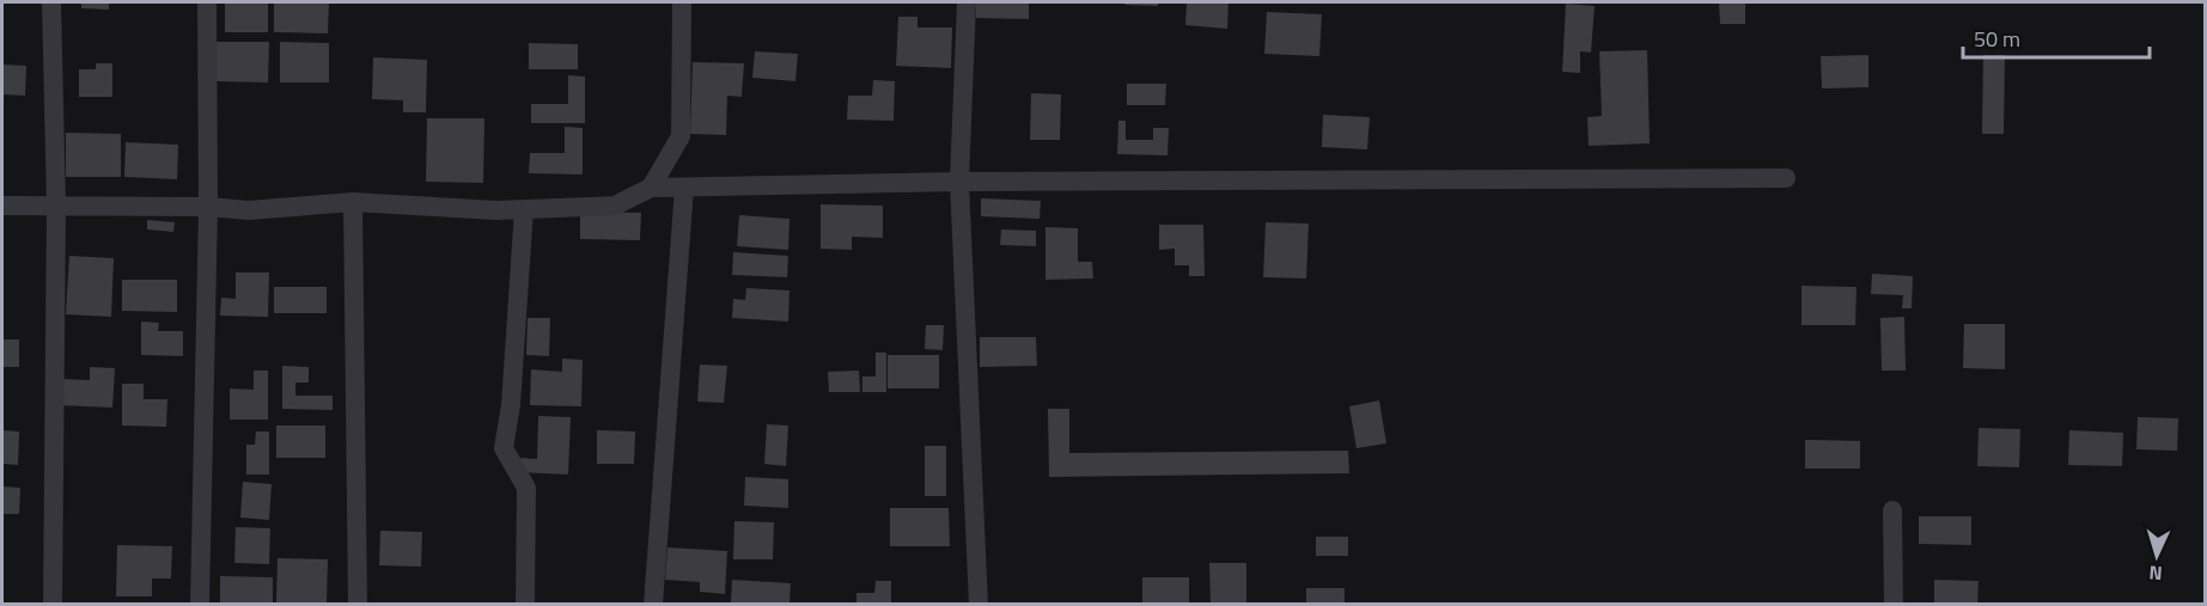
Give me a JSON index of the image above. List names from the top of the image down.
{
  "scale_bar": "50 m",
  "north": "bottom"
}
